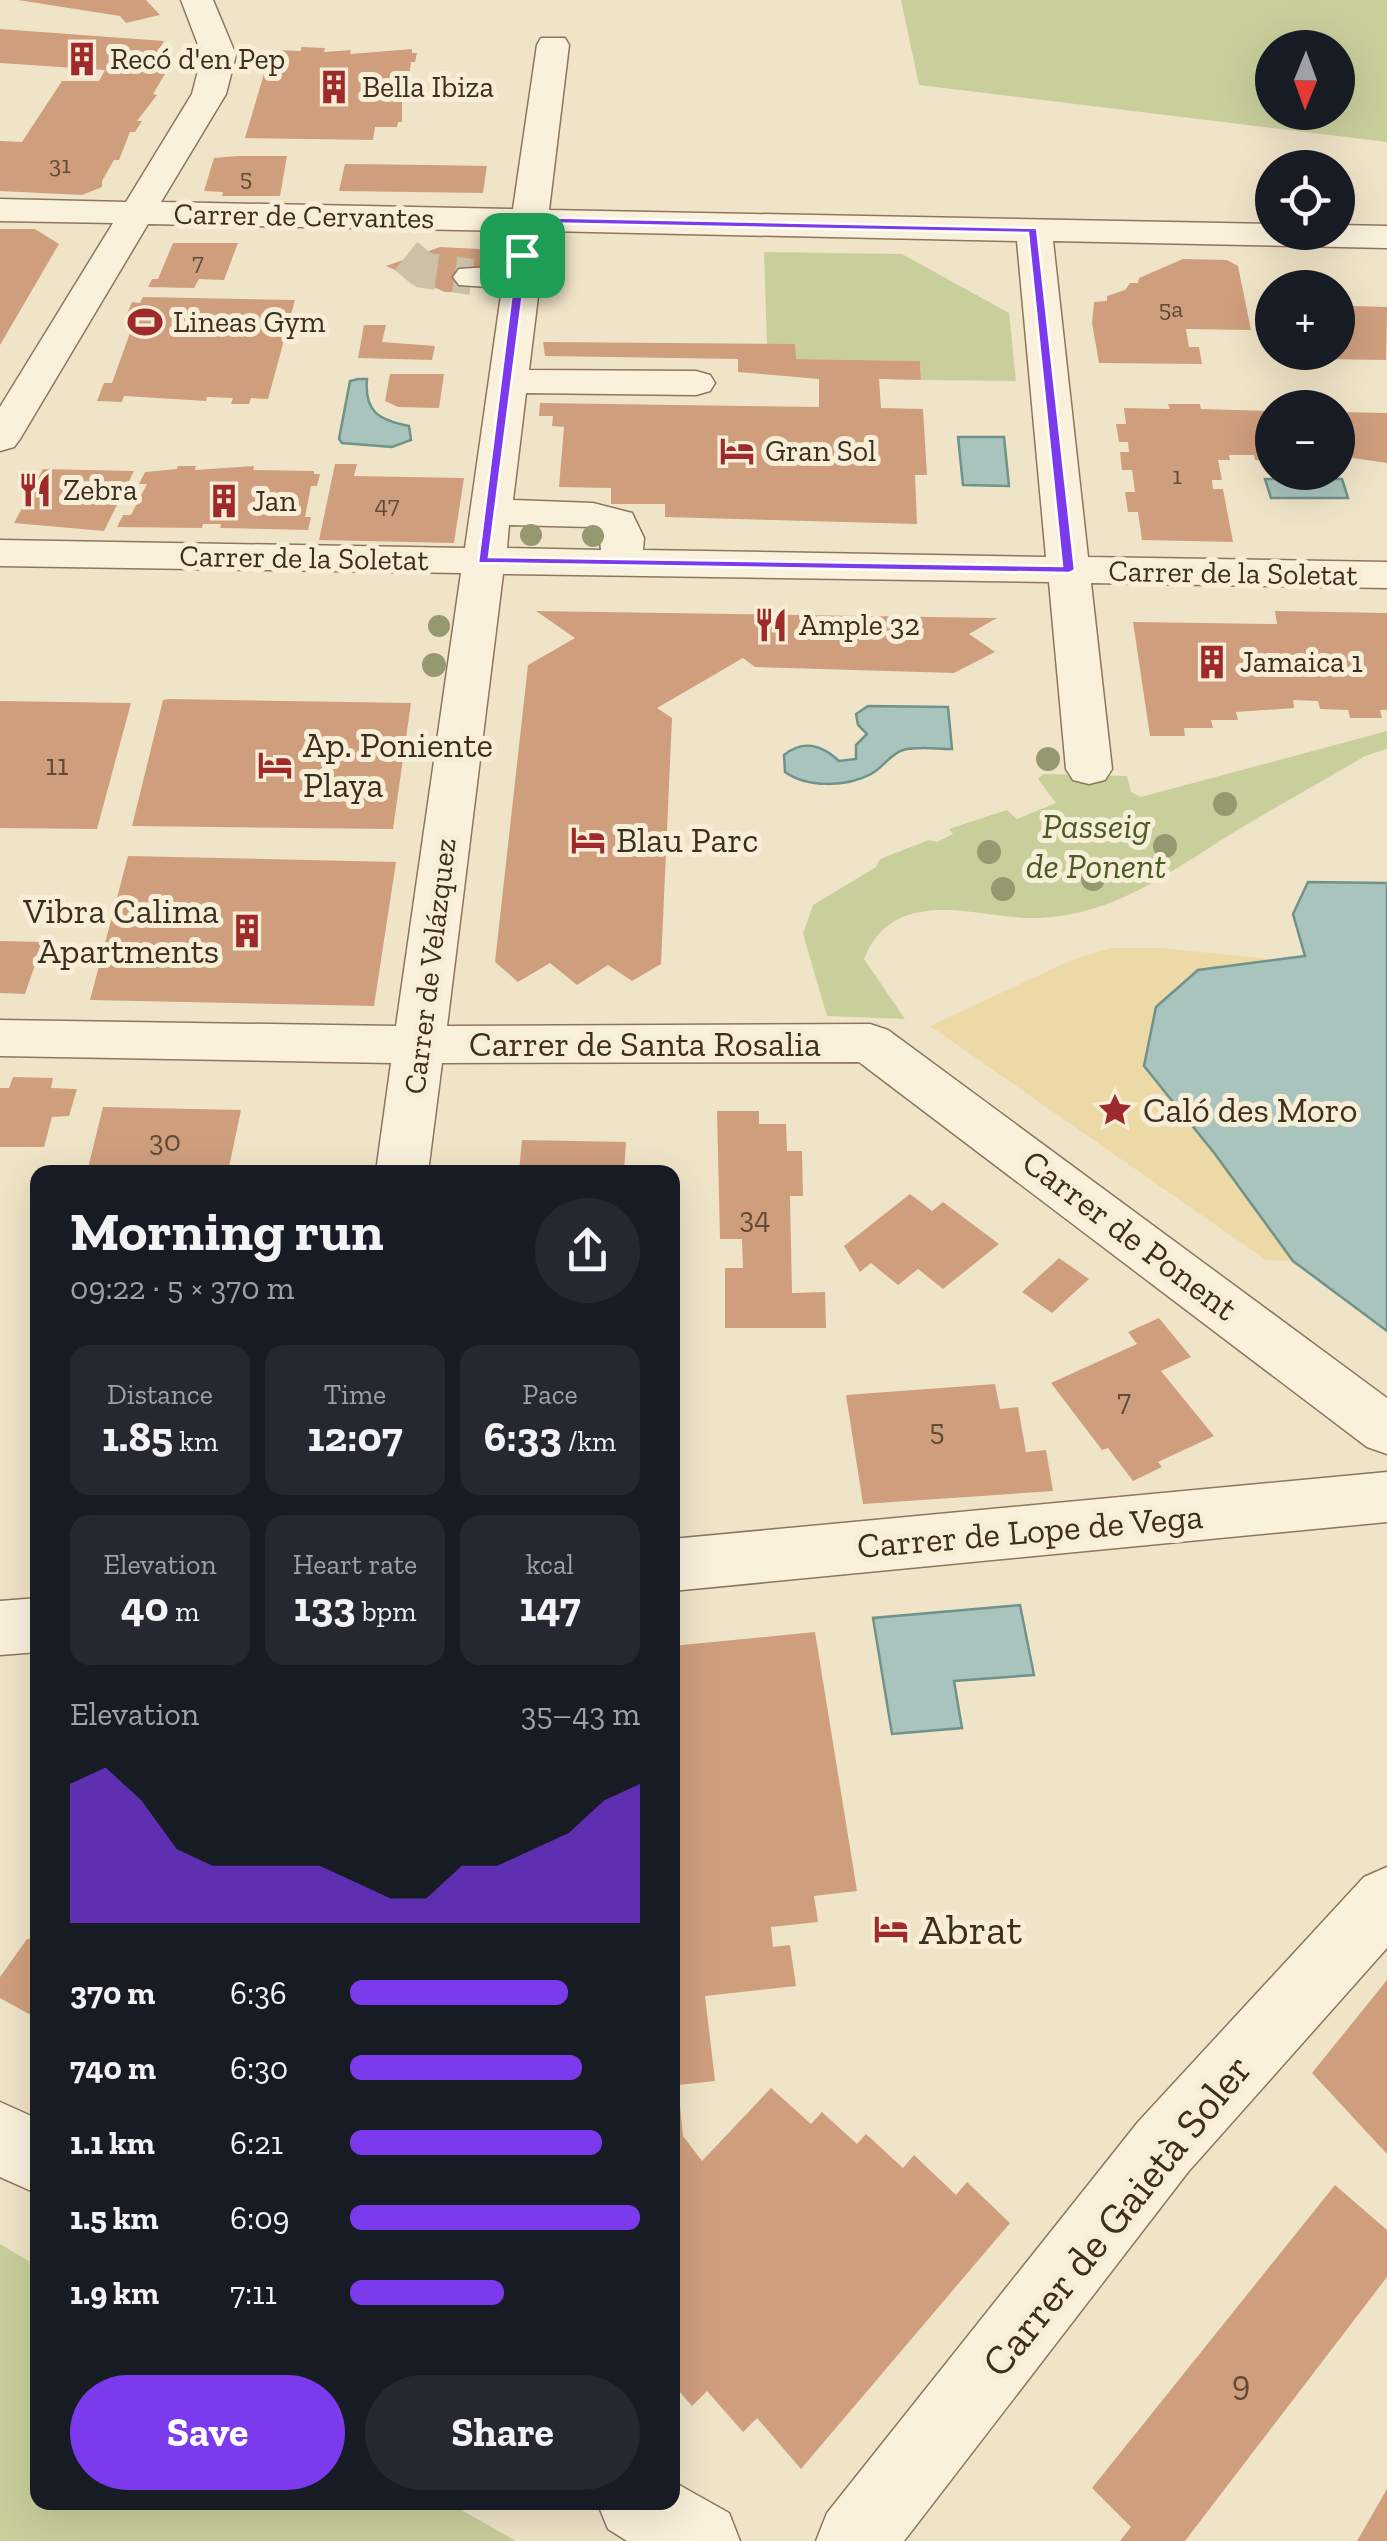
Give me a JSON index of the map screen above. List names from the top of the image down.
{
  "streets": {
    "street": [
      "Carrer de Cervantes",
      "Carrer de la Soletat",
      "Carrer de Velázquez",
      "Carrer de Santa Rosalia",
      "Carrer de Ponent",
      "Carrer de Lope de Vega",
      "Carrer de Gaietà Soler"
    ]
  },
  "crossings": [
    ["Carrer de Cervantes", "Carrer de Velázquez"],
    ["Carrer de la Soletat", "Carrer de Velázquez"],
    ["Carrer de Velázquez", "Carrer de Santa Rosalia"],
    ["Carrer de Santa Rosalia", "Carrer de Ponent"]
  ],
  "parks": ["Passeig de Ponent"],
  "places": {
    "building": [
      "Recó d'en Pep",
      "Bella Ibiza",
      "Jan",
      "Jamaica 1",
      "Vibra Calima Apartments"
    ],
    "sports": ["Lineas Gym"],
    "hotel": [
      "Gran Sol",
      "Ap. Poniente Playa",
      "Blau Parc",
      "Abrat"
    ],
    "restaurant": ["Zebra", "Ample 32"],
    "place": ["Caló des Moro"]
  },
  "house_numbers": [
    "31",
    "5",
    "7",
    "5a",
    "1",
    "47",
    "11",
    "30",
    "34",
    "7",
    "5",
    "9"
  ],
  "north": "bottom",
  "page": {
    "map_buttons": ["+", "−"],
    "heading": ["Morning run", "09:22 · 5 × 370 m"],
    "stats": [
      ["Distance", "1.85 km"],
      ["Time", "12:07"],
      ["Pace", "6:33 /km"],
      ["Elevation", "40 m"],
      ["Heart rate", "133 bpm"],
      ["kcal", "147"]
    ],
    "chart": ["Elevation", "35–43 m"],
    "list": [
      {
        "name": "370 m",
        "note": "6:36"
      },
      {
        "name": "740 m",
        "note": "6:30"
      },
      {
        "name": "1.1 km",
        "note": "6:21"
      },
      {
        "name": "1.5 km",
        "note": "6:09"
      },
      {
        "name": "1.9 km",
        "note": "7:11"
      }
    ],
    "buttons": ["Save", "Share"]
  }
}
